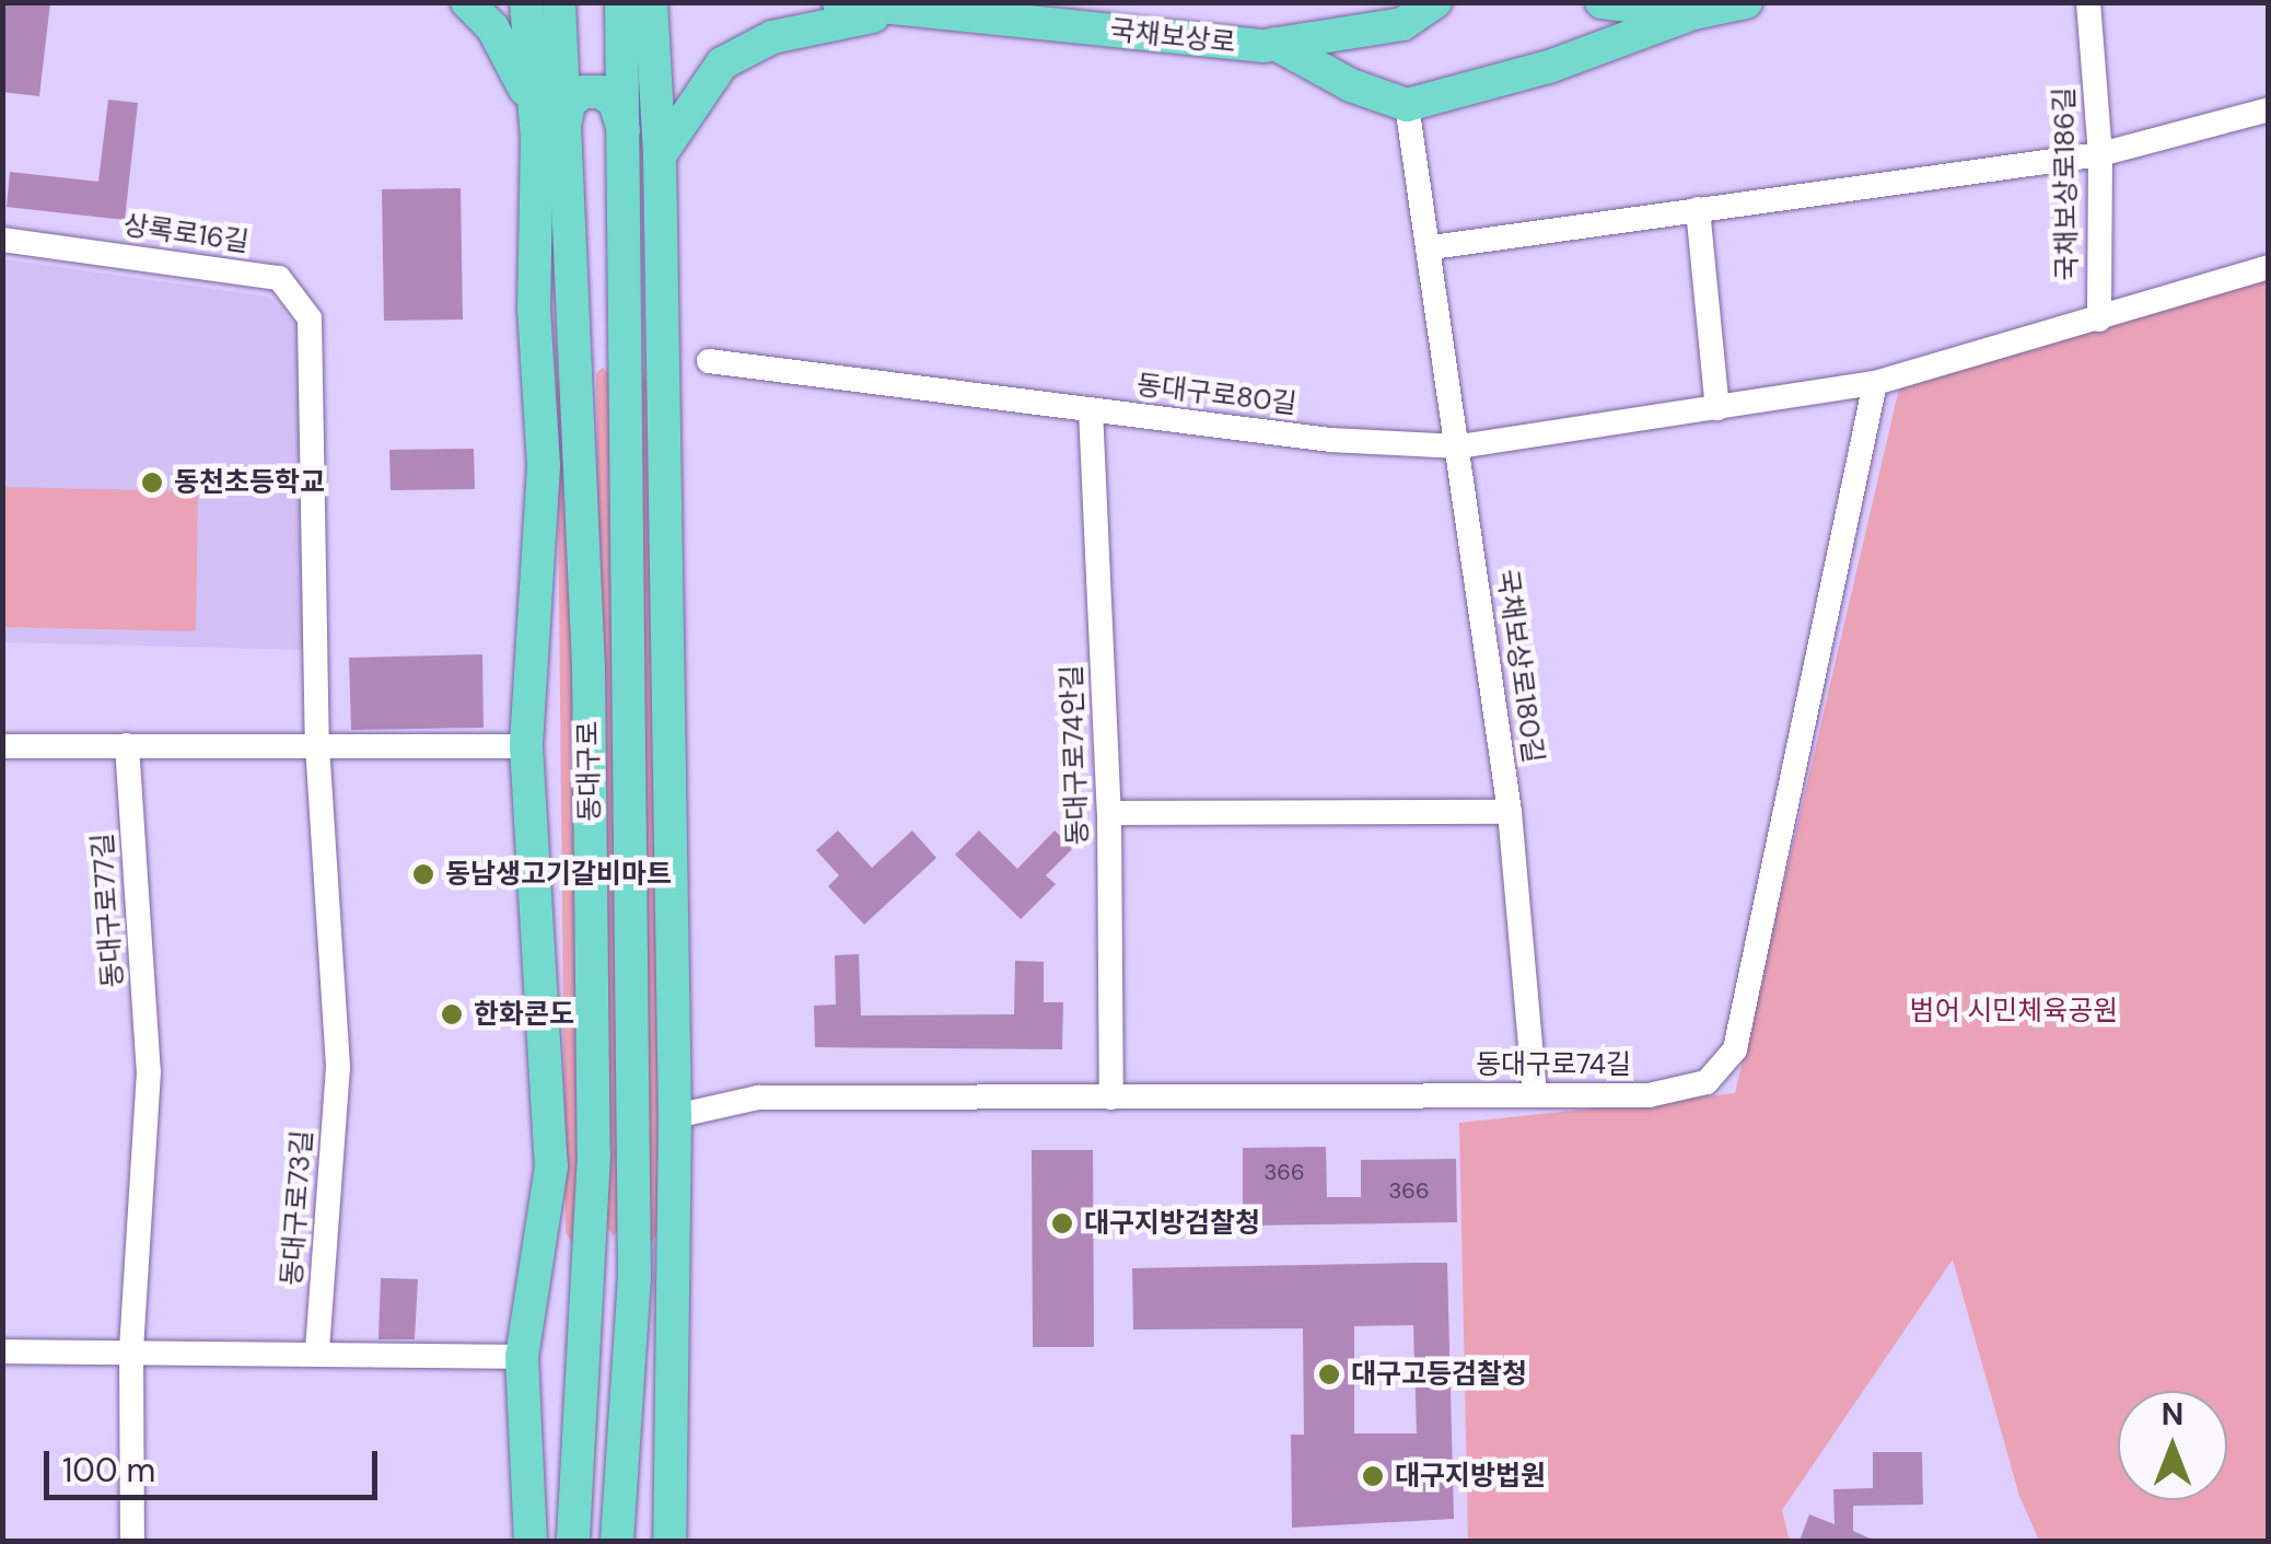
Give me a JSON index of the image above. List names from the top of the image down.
{
  "streets": {
    "main road": ["국채보상로", "동대구로"],
    "street": [
      "국채보상로186길",
      "상록로16길",
      "동대구로80길",
      "국채보상로180길",
      "동대구로74안길",
      "동대구로77길",
      "동대구로74길",
      "동대구로73길"
    ]
  },
  "crossings": [
    ["국채보상로186길", "동대구로80길"],
    ["상록로16길", "동대구로73길"],
    ["동대구로80길", "국채보상로180길"],
    ["동대구로80길", "동대구로74안길"],
    ["동대구로80길", "동대구로74길"],
    ["국채보상로180길", "동대구로74길"],
    ["동대구로74안길", "동대구로74길"]
  ],
  "parks": ["범어 시민체육공원"],
  "places": [
    "동천초등학교",
    "동남생고기갈비마트",
    "한화콘도",
    "대구지방검찰청",
    "대구고등검찰청",
    "대구지방법원"
  ],
  "house_numbers": ["366", "366"],
  "scale_bar": "100 m",
  "north": "top"
}
